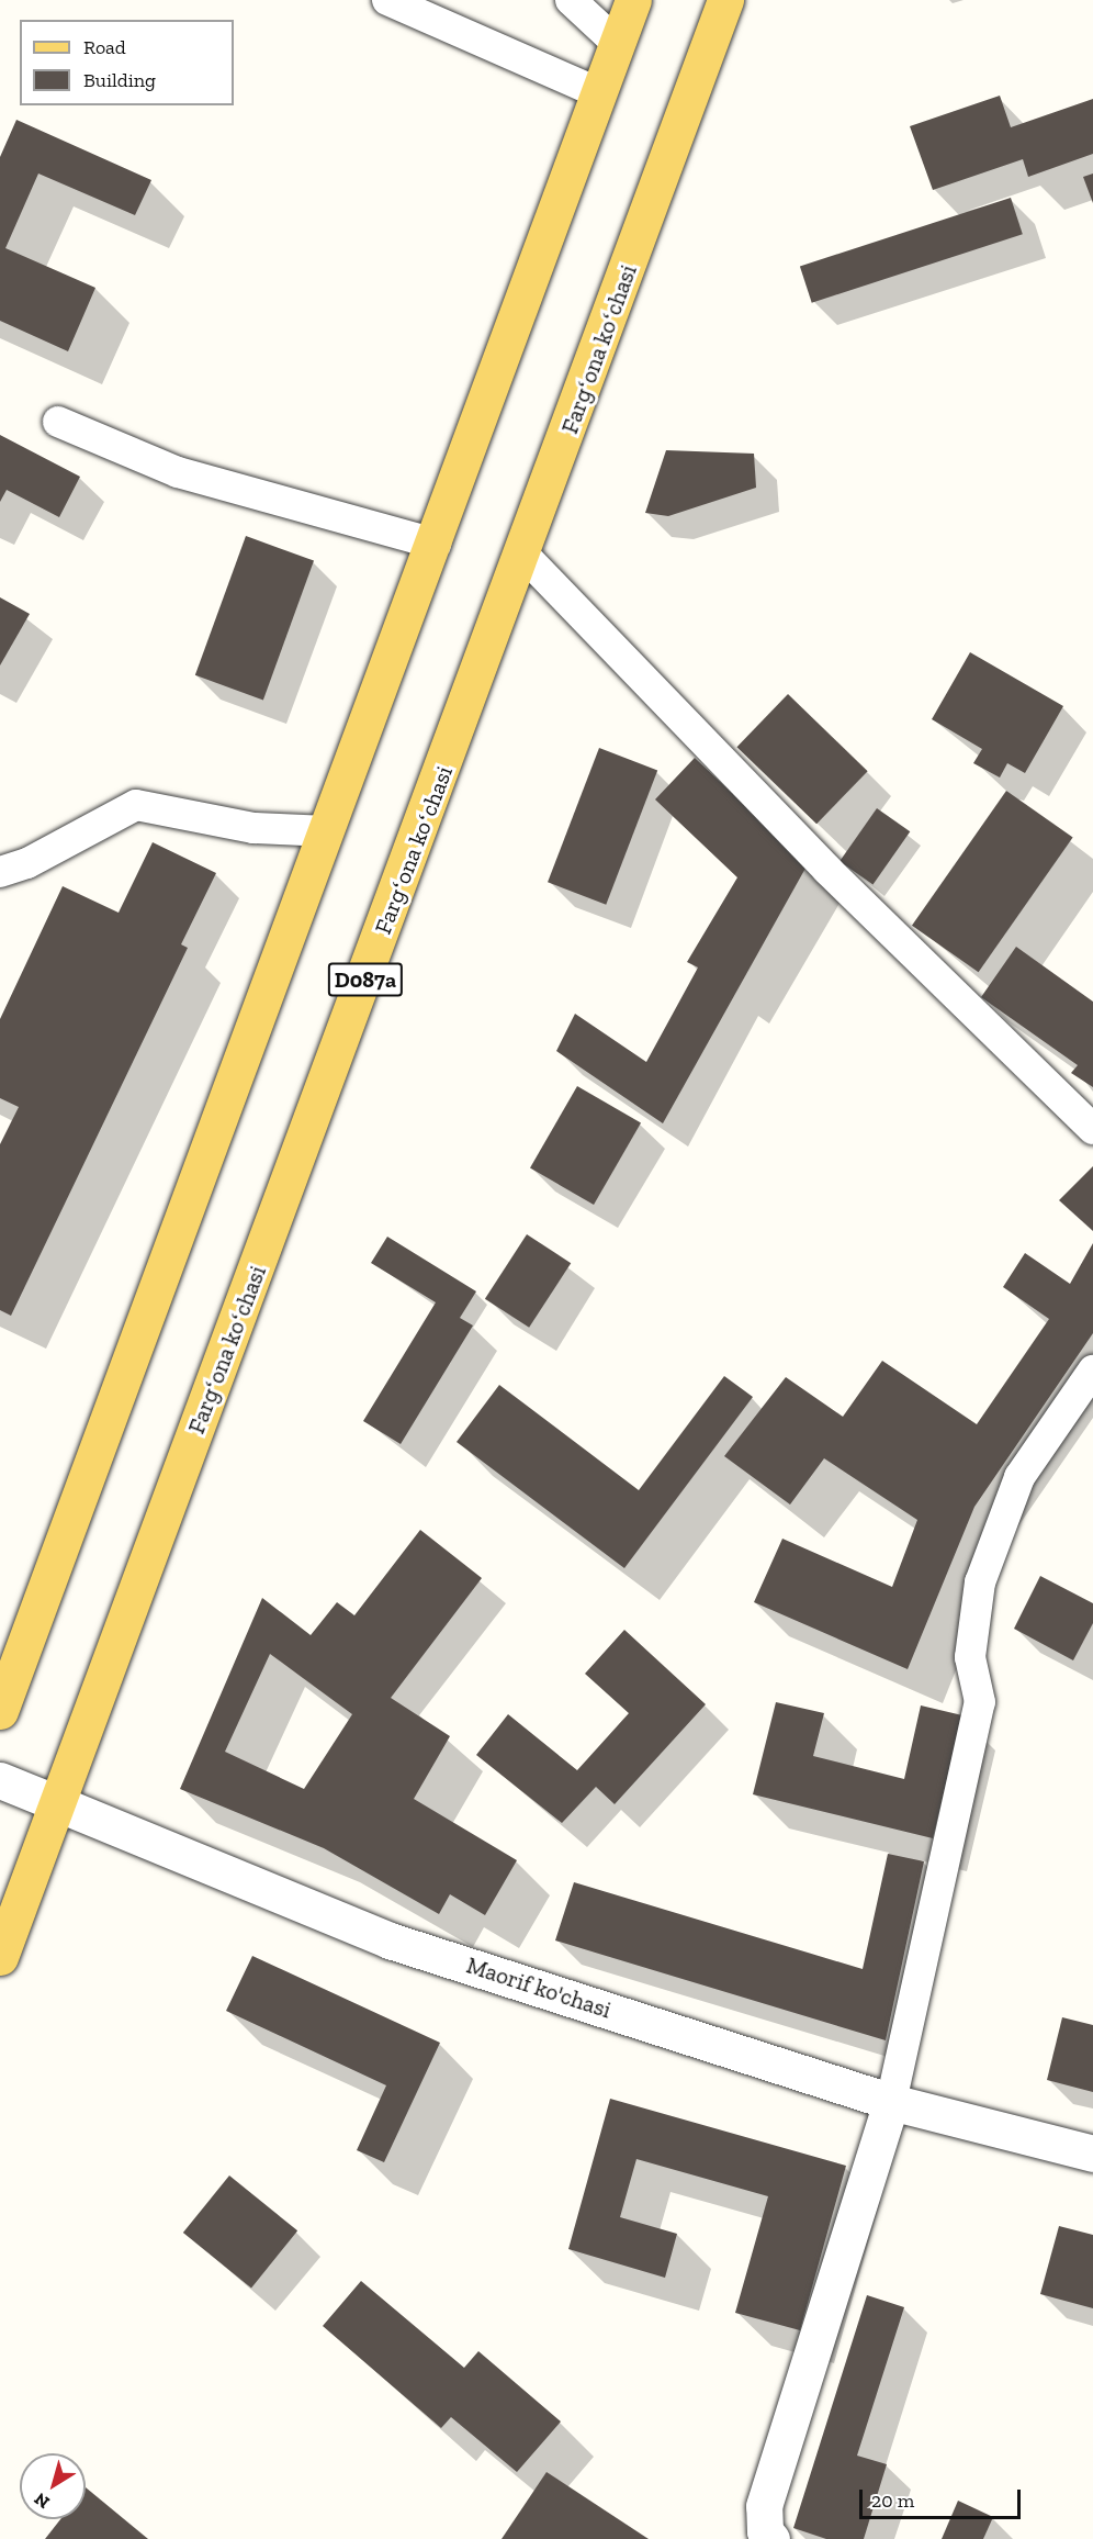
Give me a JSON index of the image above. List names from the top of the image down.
{
  "streets": {
    "main road": ["Fargʻona koʻchasi", "D087a"],
    "street": ["Maorif ko'chasi"]
  },
  "crossings": [
    ["Fargʻona koʻchasi", "Maorif ko'chasi"]
  ],
  "legend": ["Road", "Building"],
  "scale_bar": "20 m",
  "north": "bottom left"
}
